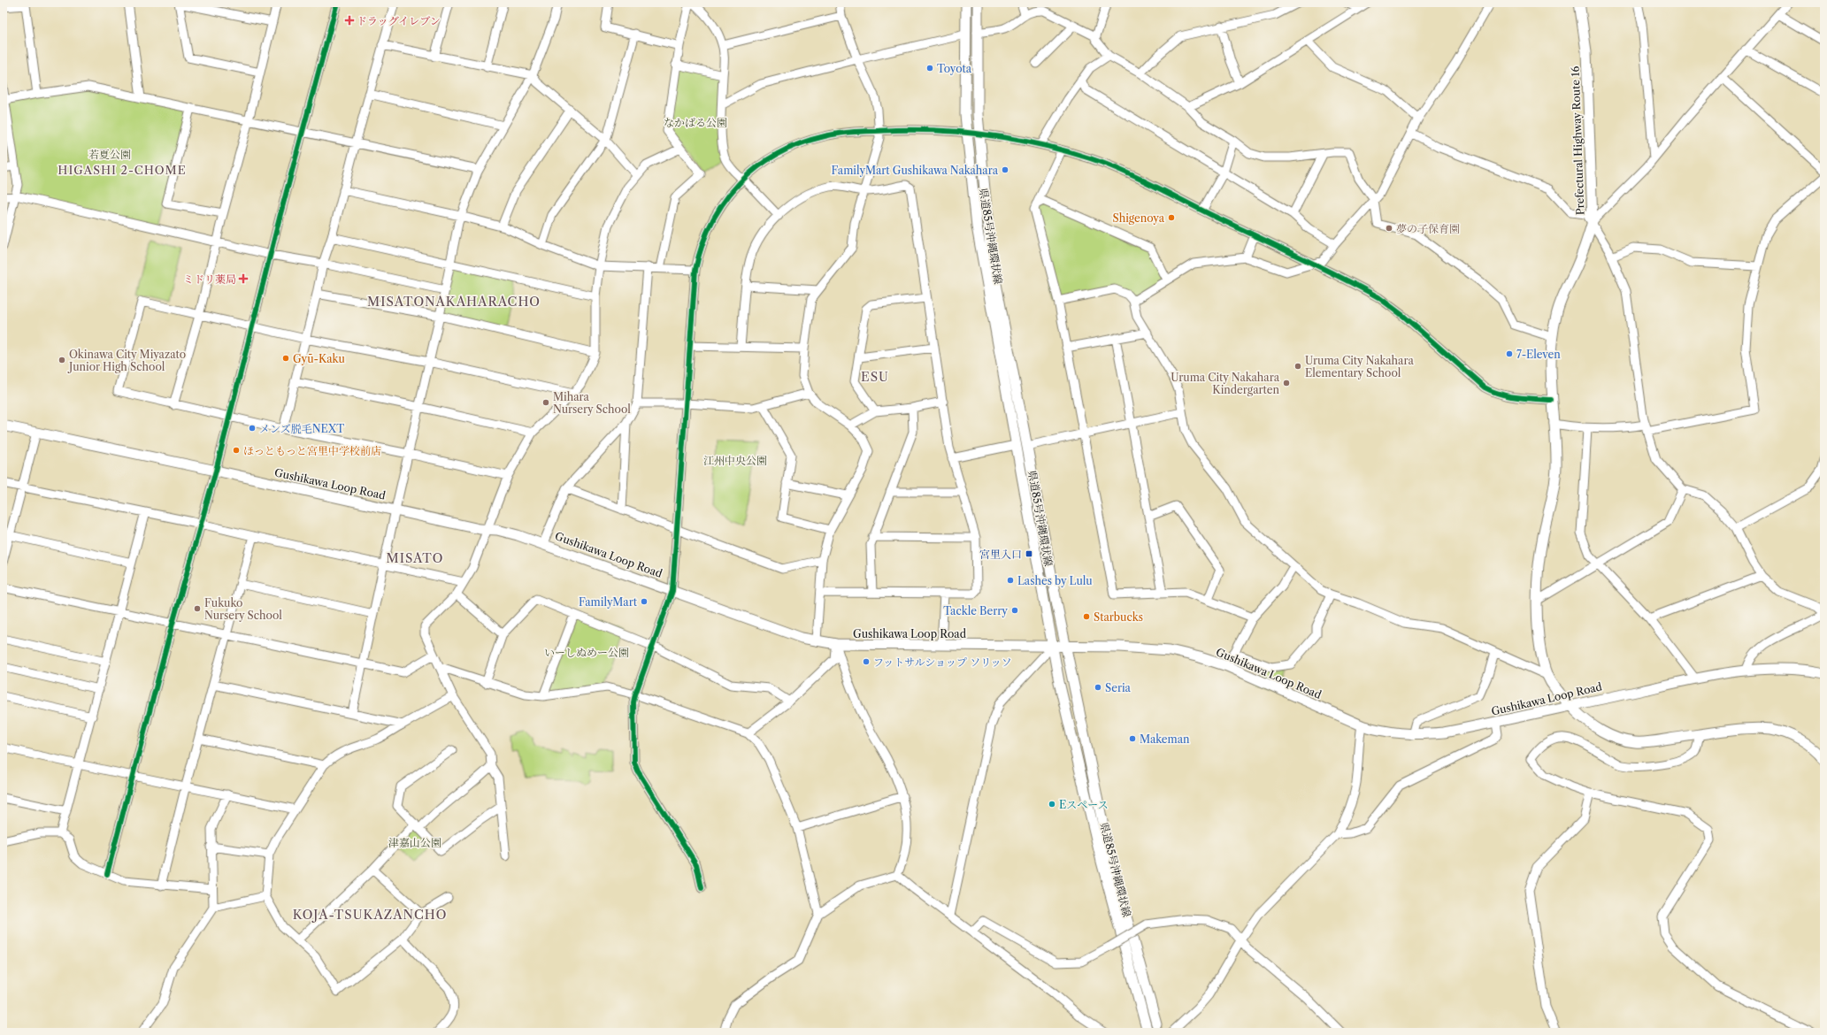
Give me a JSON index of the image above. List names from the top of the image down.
{
  "streets": {
    "main road": ["Prefectural Highway Route 16", "県道85号沖縄環状線", "Gushikawa Loop Road"]
  },
  "crossings": [
    ["Prefectural Highway Route 16", "Gushikawa Loop Road"],
    ["県道85号沖縄環状線", "Gushikawa Loop Road"]
  ],
  "districts": [
    "HIGASHI 2-CHOME",
    "MISATONAKAHARACHO",
    "ESU",
    "MISATO",
    "KOJA-TSUKAZANCHO"
  ],
  "parks": [
    "なかばる公園",
    "若夏公園",
    "江州中央公園",
    "いーしぬめー公園",
    "津嘉山公園"
  ],
  "places": {
    "health": ["ドラッグイレブン", "ミドリ薬局"],
    "other": [
      "Toyota",
      "FamilyMart Gushikawa Nakahara",
      "Shigenoya",
      "夢の子保育園",
      "7-Eleven",
      "Gyū-Kaku",
      "Okinawa City Miyazato Junior High School",
      "Uruma City Nakahara Elementary School",
      "Uruma City Nakahara Kindergarten",
      "Mihara Nursery School",
      "メンズ脱毛NEXT",
      "ほっともっと宮里中学校前店",
      "Lashes by Lulu",
      "FamilyMart",
      "Fukuko Nursery School",
      "Tackle Berry",
      "Starbucks",
      "フットサルショップ ソリッソ",
      "Seria",
      "Makeman",
      "Eスペース"
    ],
    "transit": ["宮里入口"]
  }
}
